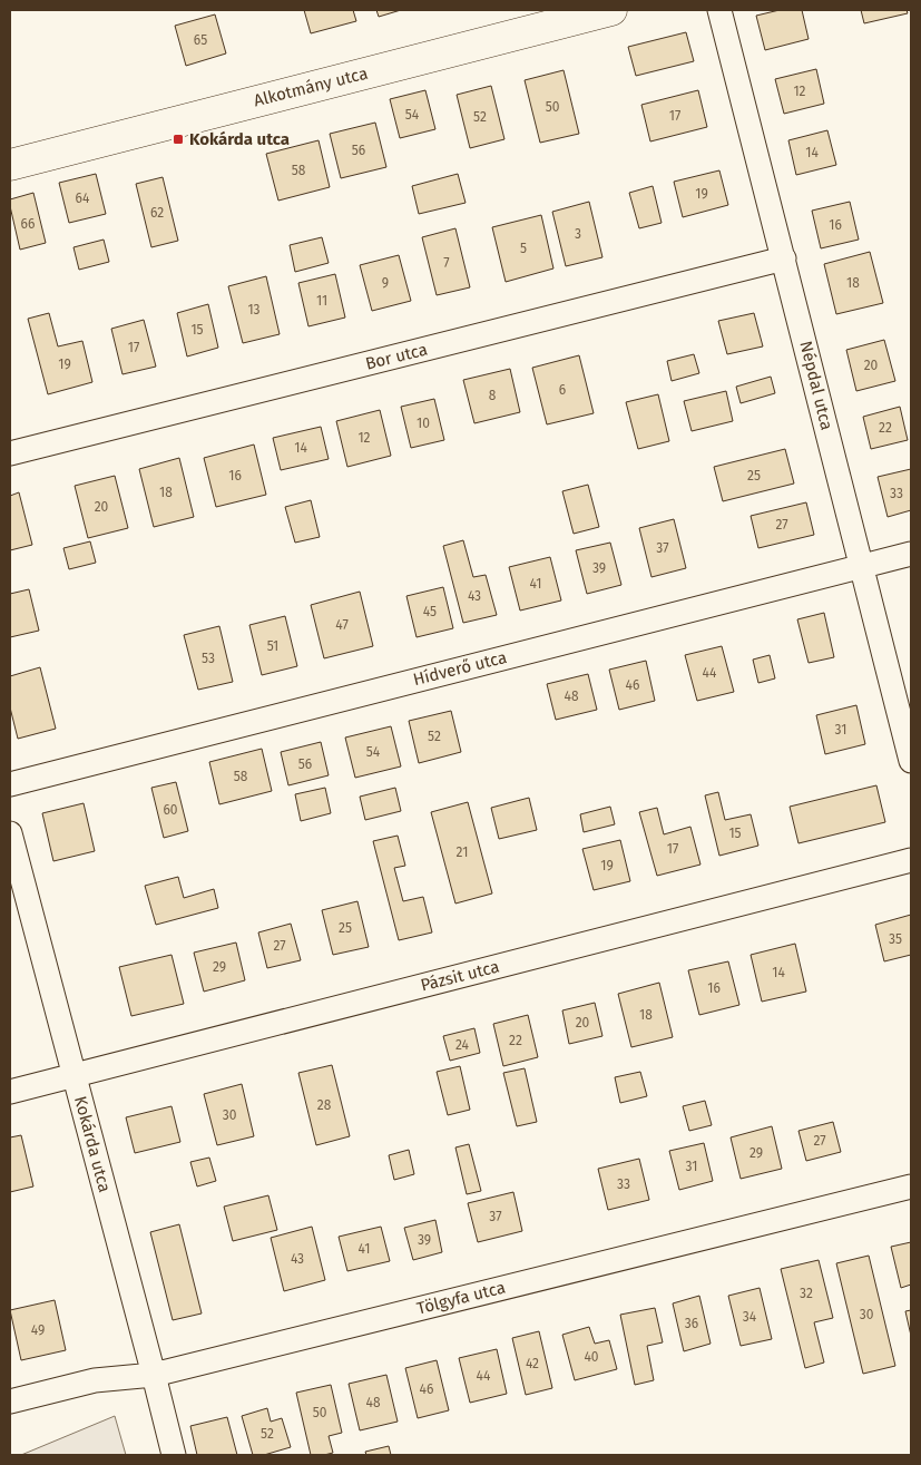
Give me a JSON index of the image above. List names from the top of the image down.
{
  "streets": {
    "street": [
      "Alkotmány utca",
      "Bor utca",
      "Népdal utca",
      "Hídverő utca",
      "Pázsit utca",
      "Kokárda utca",
      "Tölgyfa utca"
    ]
  },
  "crossings": [
    ["Bor utca", "Népdal utca"],
    ["Népdal utca", "Hídverő utca"],
    ["Pázsit utca", "Kokárda utca"],
    ["Kokárda utca", "Tölgyfa utca"]
  ],
  "places": {
    "transit": ["Kokárda utca"]
  },
  "house_numbers": [
    "65",
    "12",
    "50",
    "54",
    "17",
    "52",
    "56",
    "14",
    "58",
    "19",
    "64",
    "62",
    "66",
    "16",
    "3",
    "5",
    "7",
    "9",
    "18",
    "11",
    "13",
    "15",
    "17",
    "19",
    "20",
    "6",
    "8",
    "10",
    "22",
    "12",
    "14",
    "16",
    "25",
    "18",
    "33",
    "20",
    "27",
    "37",
    "39",
    "41",
    "43",
    "45",
    "47",
    "51",
    "53",
    "44",
    "46",
    "48",
    "31",
    "52",
    "54",
    "56",
    "58",
    "60",
    "15",
    "17",
    "21",
    "19",
    "25",
    "35",
    "27",
    "29",
    "14",
    "16",
    "18",
    "20",
    "22",
    "24",
    "28",
    "30",
    "27",
    "29",
    "31",
    "33",
    "37",
    "39",
    "41",
    "43",
    "32",
    "30",
    "34",
    "36",
    "49",
    "40",
    "42",
    "44",
    "46",
    "48",
    "50",
    "52"
  ]
}
